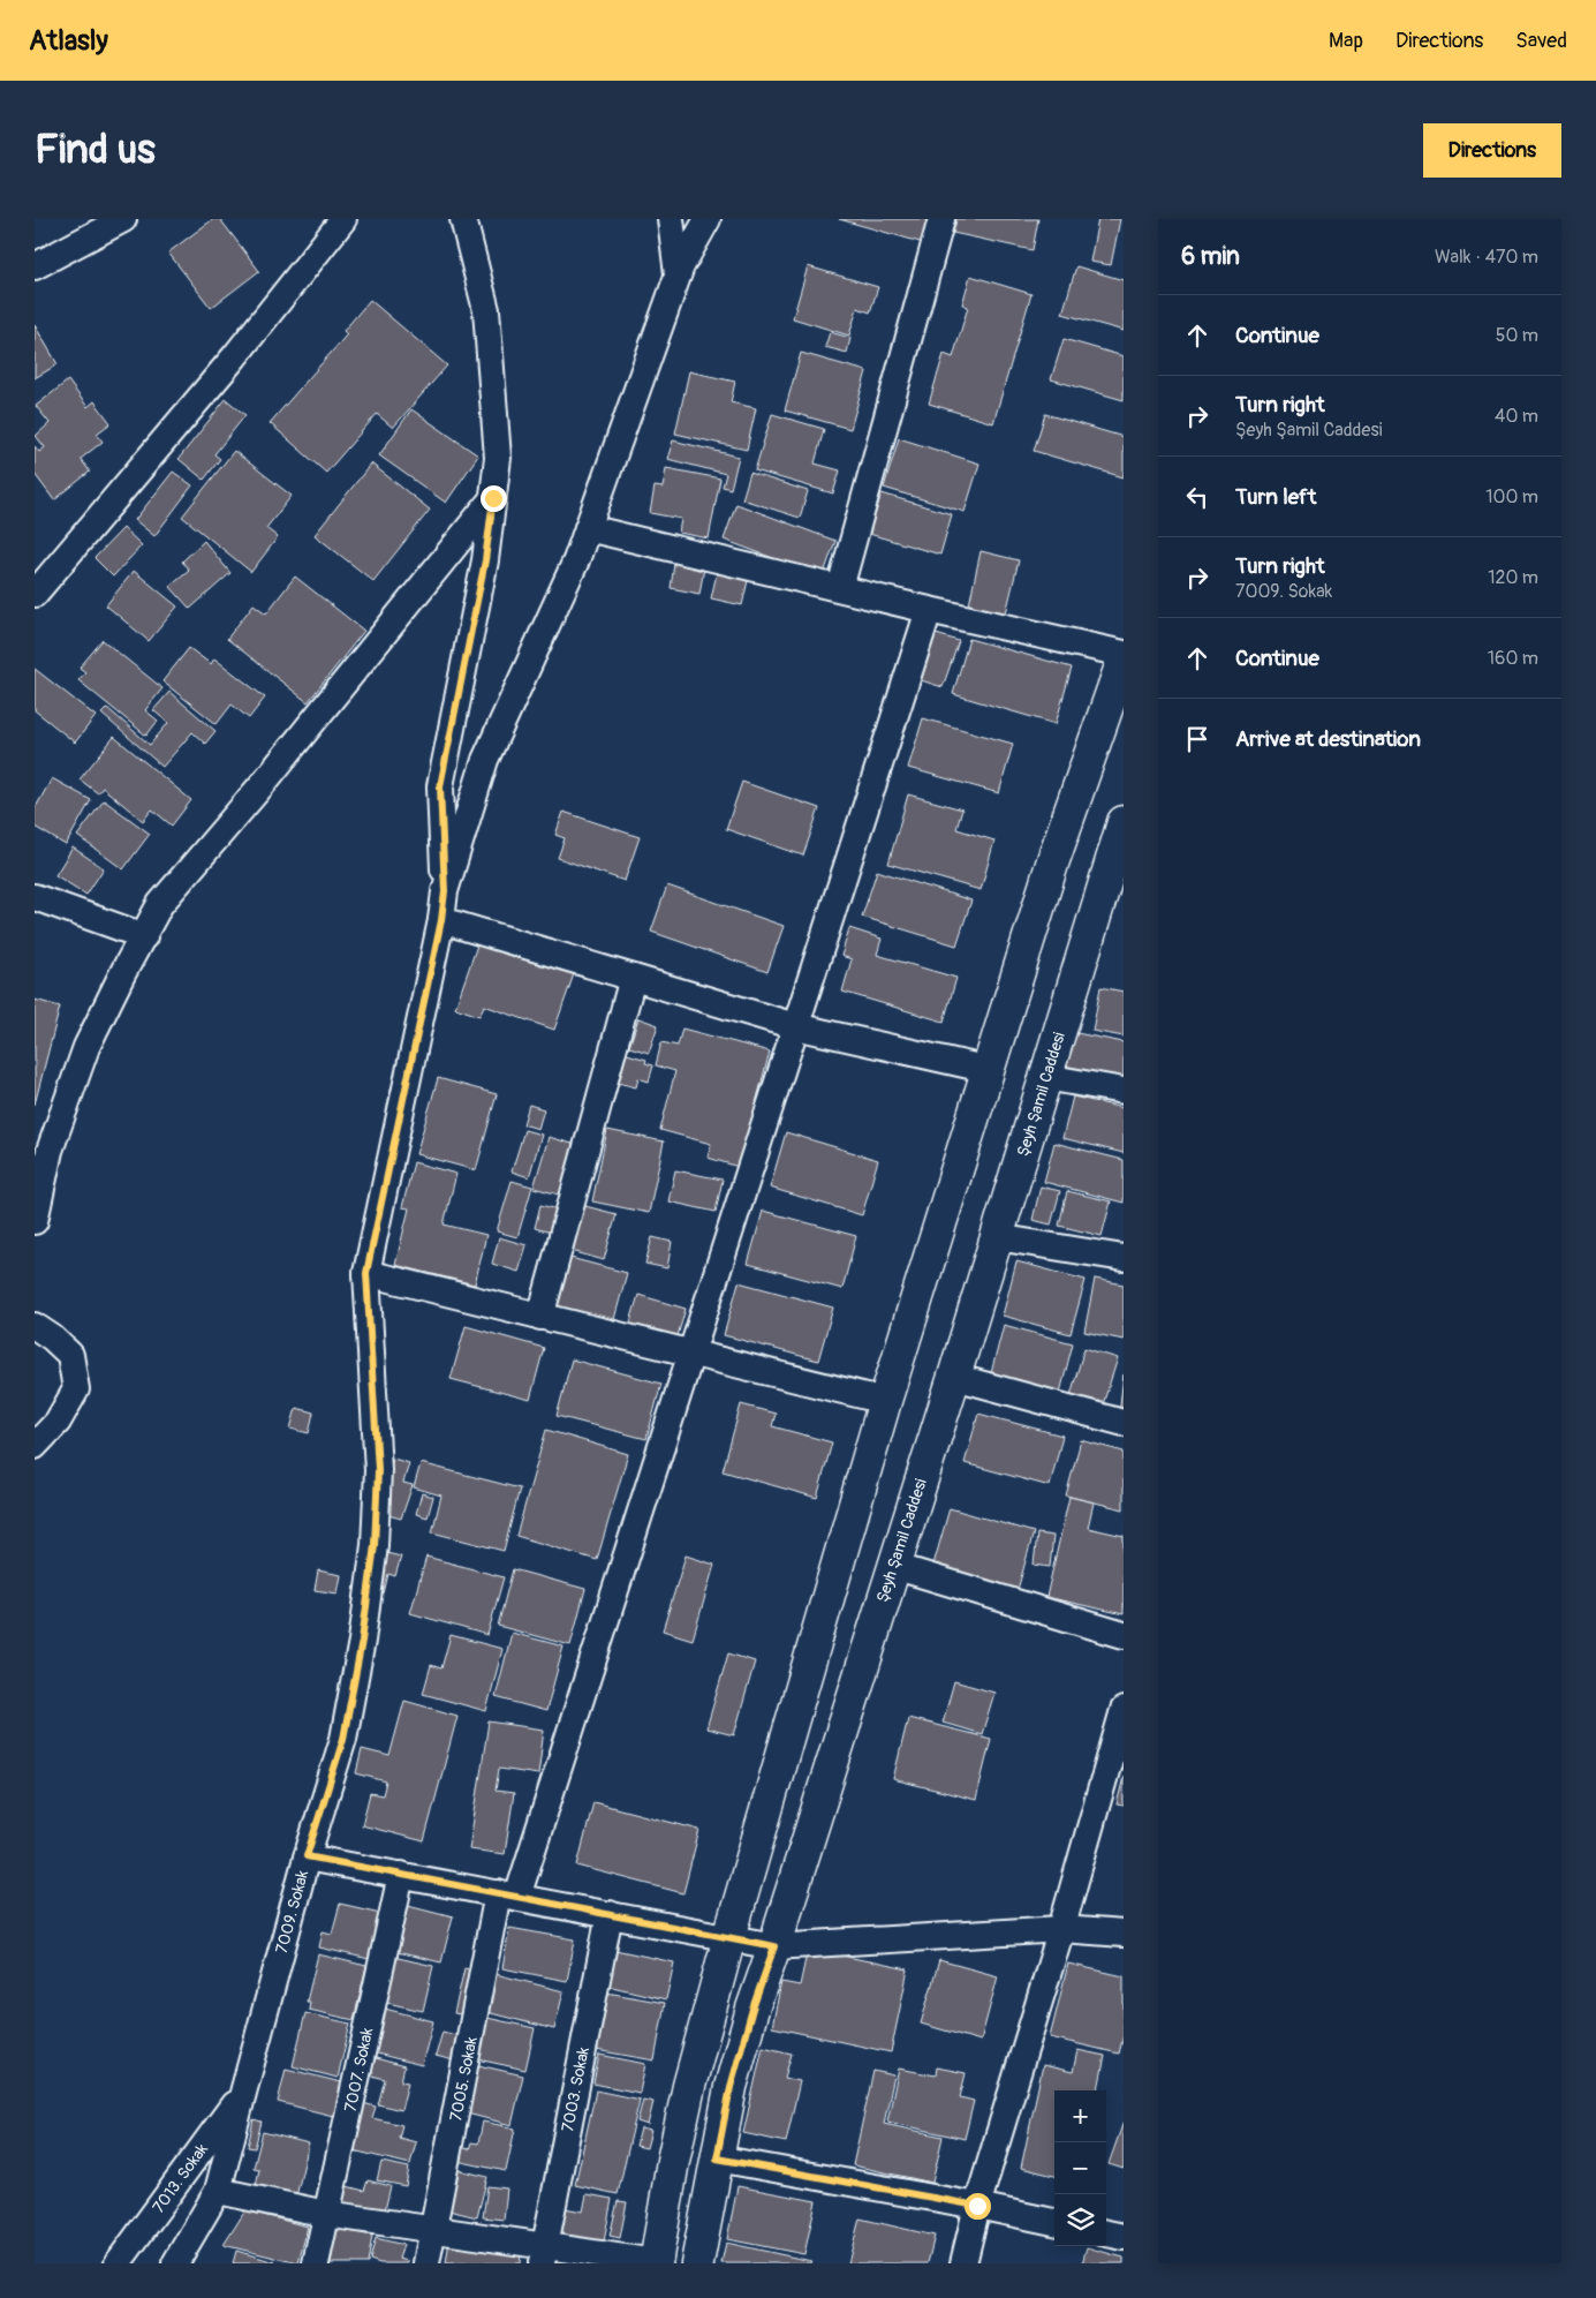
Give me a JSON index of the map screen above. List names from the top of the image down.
{
  "streets": {
    "main road": ["Şeyh Şamil Caddesi"],
    "street": [
      "7009. Sokak",
      "7007. Sokak",
      "7005. Sokak",
      "7003. Sokak",
      "7013. Sokak"
    ]
  },
  "crossings": [
    ["7009. Sokak", "7013. Sokak"]
  ],
  "page": {
    "header": "Atlasly",
    "nav": ["Map", "Directions", "Saved"],
    "buttons": "Directions",
    "title": "Find us",
    "heading": ["6 min", "Walk · 470 m"],
    "list": [
      ["Continue", "50 m"],
      ["Turn right", "Şeyh Şamil Caddesi", "40 m"],
      ["Turn left", "100 m"],
      ["Turn right", "7009. Sokak", "120 m"],
      ["Continue", "160 m"],
      "Arrive at destination"
    ],
    "map_buttons": ["+", "−"]
  }
}
